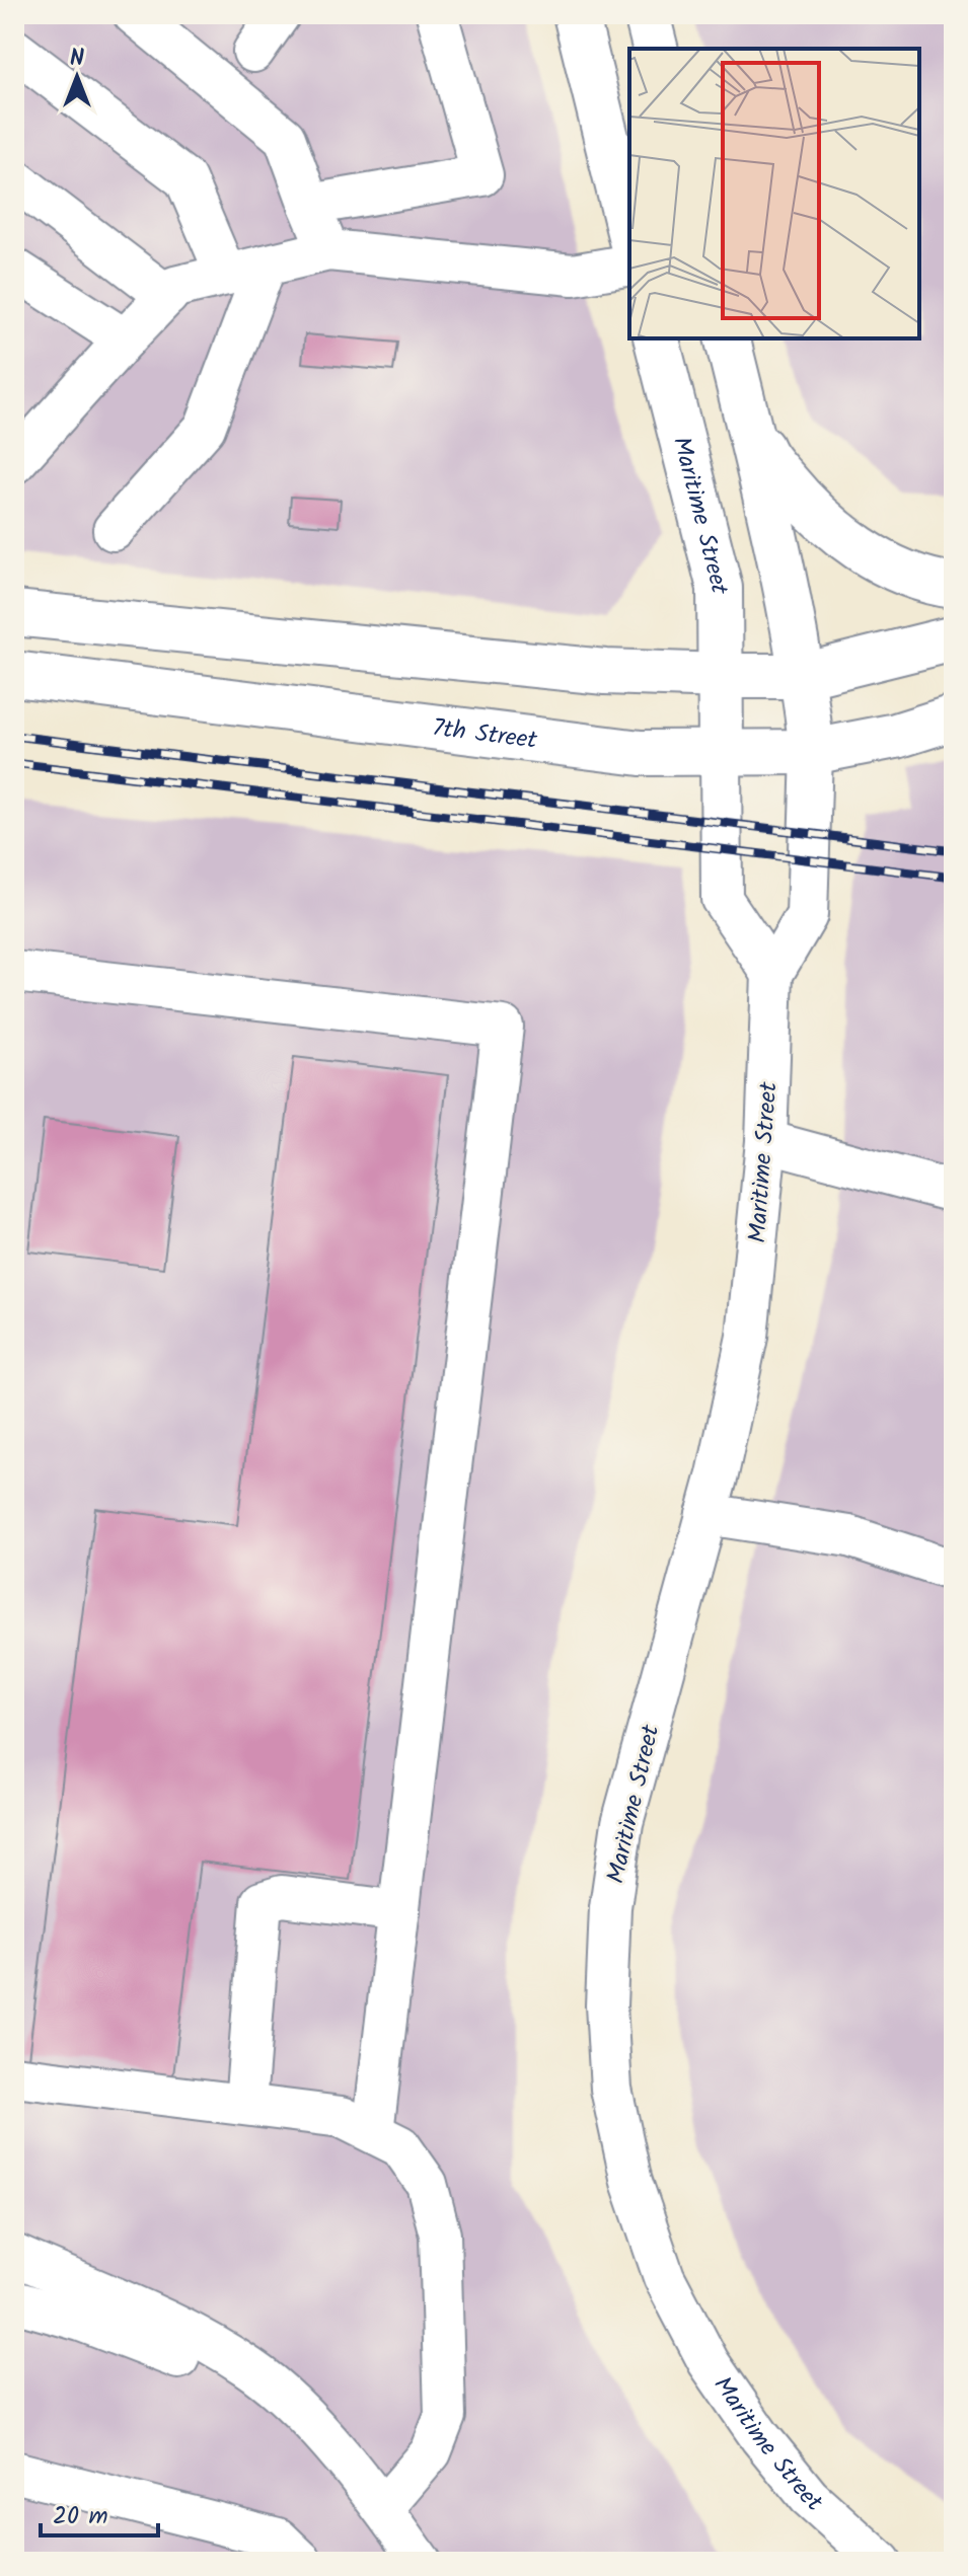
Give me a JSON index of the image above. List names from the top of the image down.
{
  "streets": {
    "main road": ["Maritime Street", "7th Street"]
  },
  "crossings": [
    ["Maritime Street", "7th Street"]
  ],
  "scale_bar": "20 m",
  "north": "top"
}
